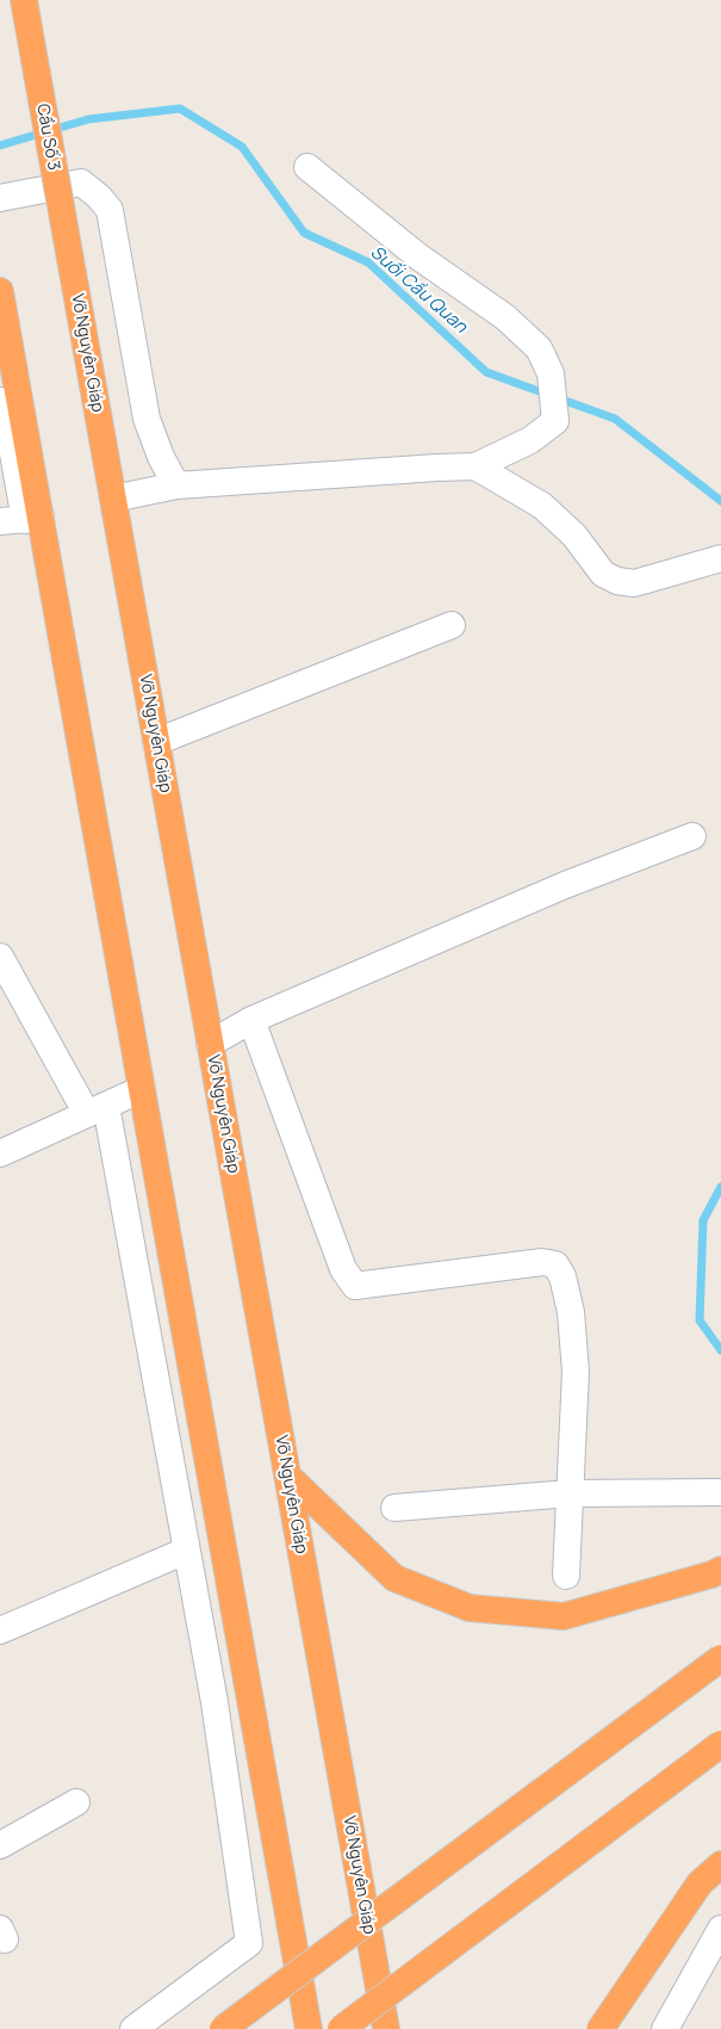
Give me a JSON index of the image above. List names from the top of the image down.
{
  "streets": {
    "highway": ["Cầu Số 3", "Võ Nguyên Giáp"]
  },
  "crossings": [
    ["Cầu Số 3", "Võ Nguyên Giáp"]
  ],
  "water": ["Suối Cầu Quan"]
}
